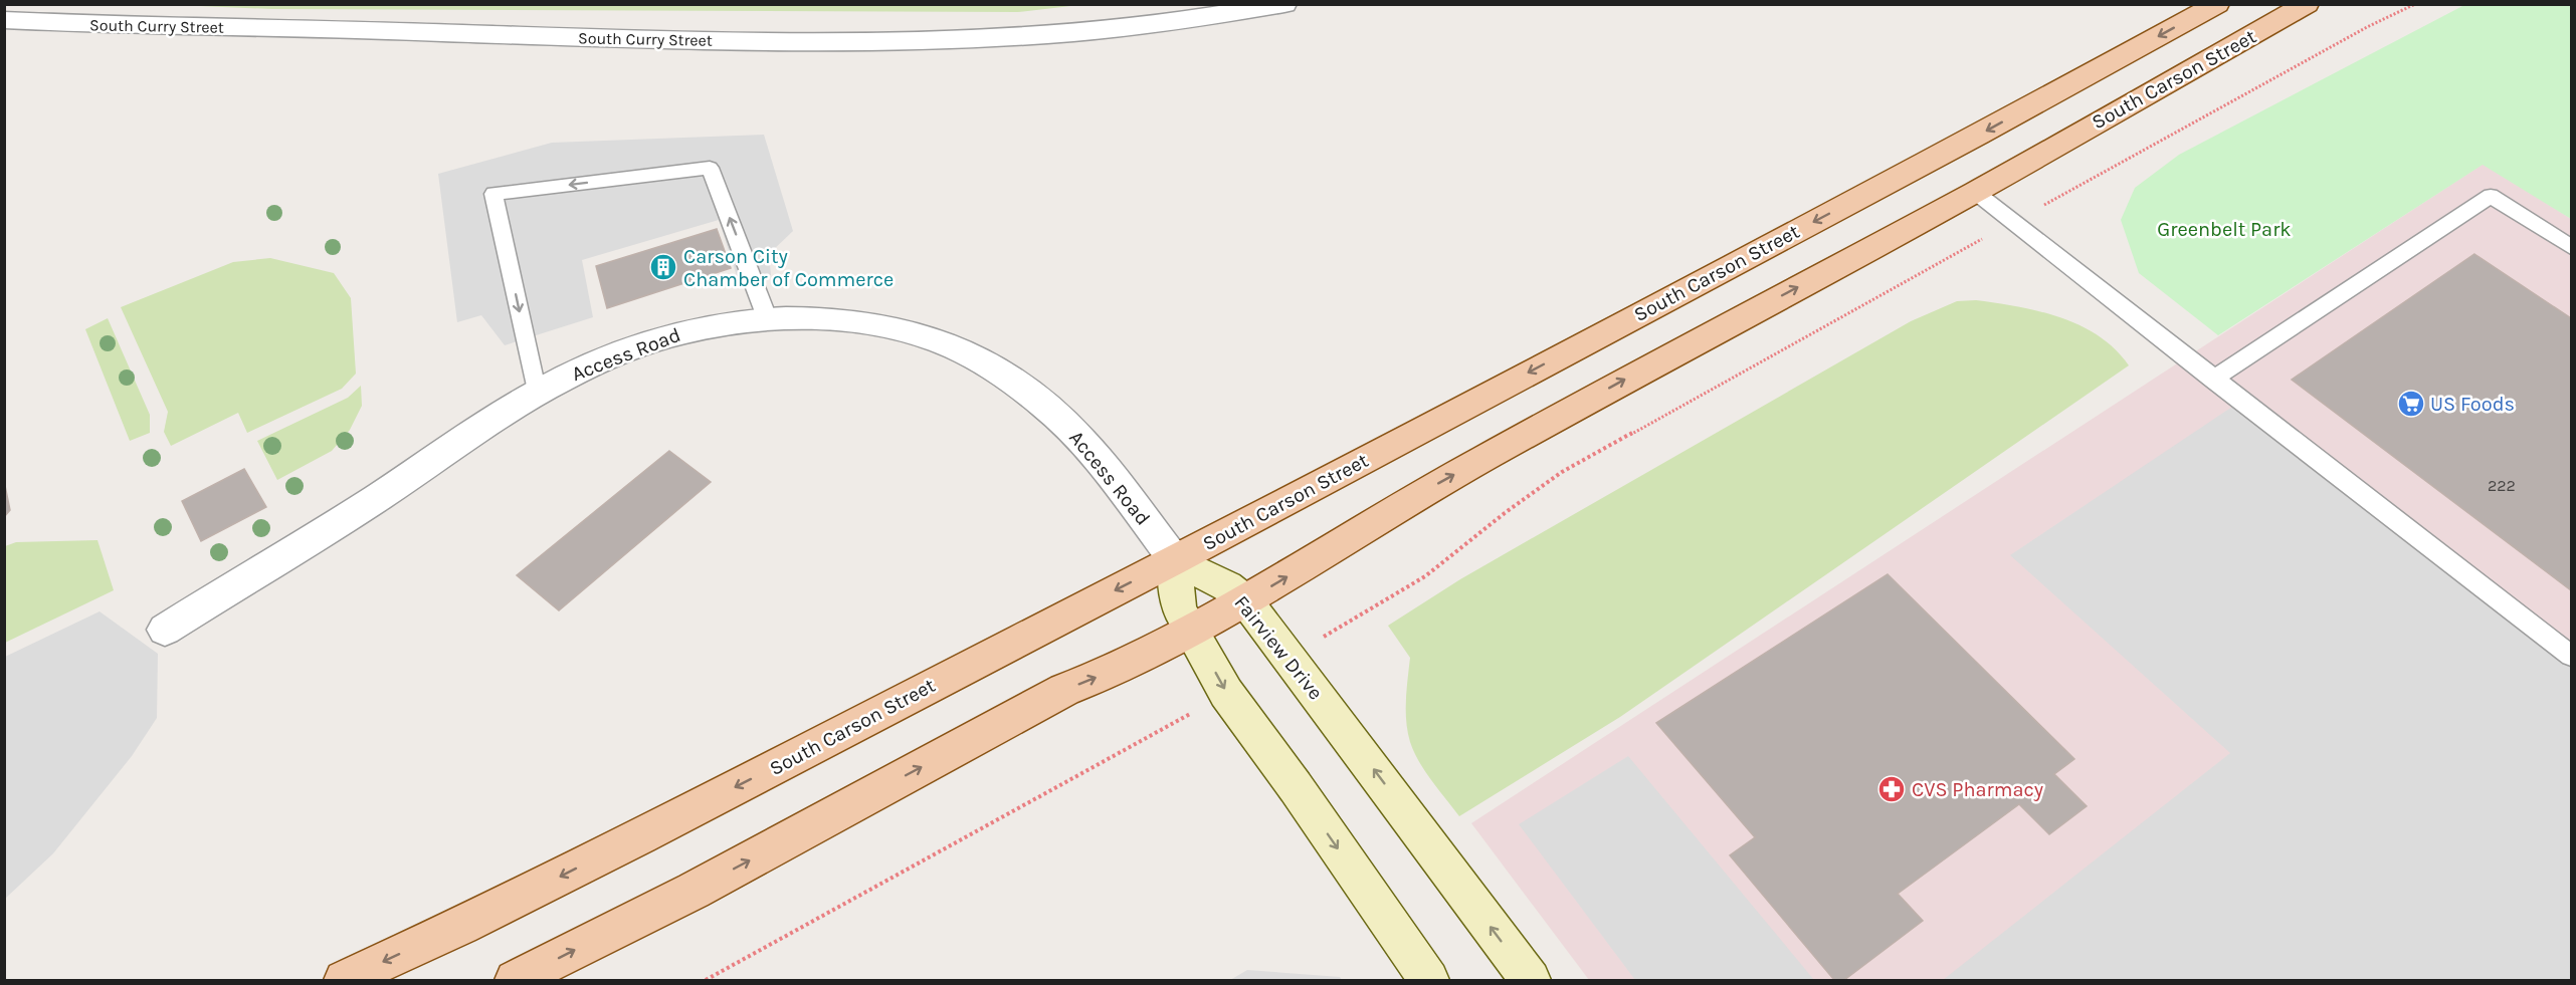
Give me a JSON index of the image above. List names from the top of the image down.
{
  "streets": {
    "main road": ["South Carson Street", "Fairview Drive"],
    "street": ["South Curry Street", "Access Road"]
  },
  "crossings": [
    ["South Carson Street", "Access Road"],
    ["South Carson Street", "Fairview Drive"],
    ["Access Road", "Fairview Drive"]
  ],
  "parks": ["Greenbelt Park"],
  "places": {
    "building": ["Carson City Chamber of Commerce"],
    "supermarket": ["US Foods"],
    "pharmacy": ["CVS Pharmacy"]
  },
  "house_numbers": ["222"]
}
